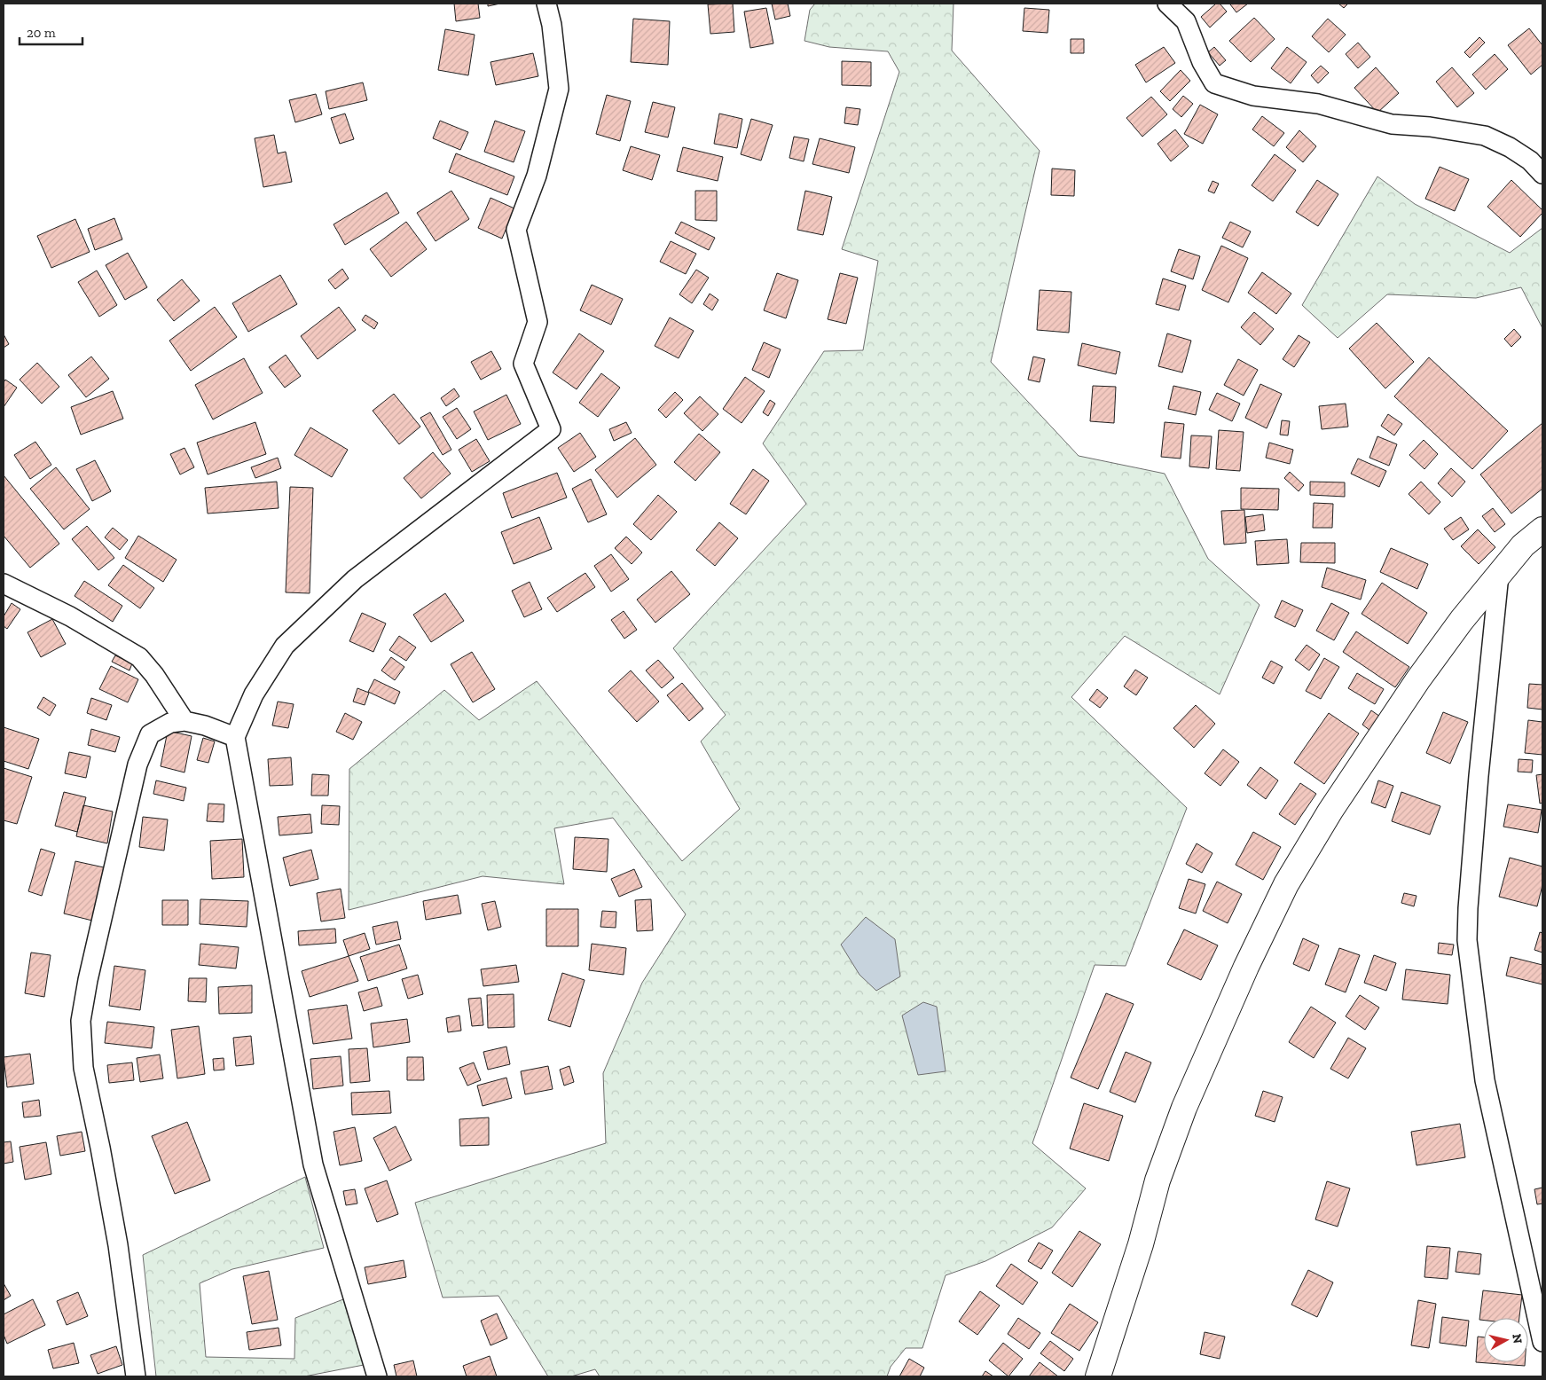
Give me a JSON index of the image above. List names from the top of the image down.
{
  "scale_bar": "20 m",
  "north": "right"
}
